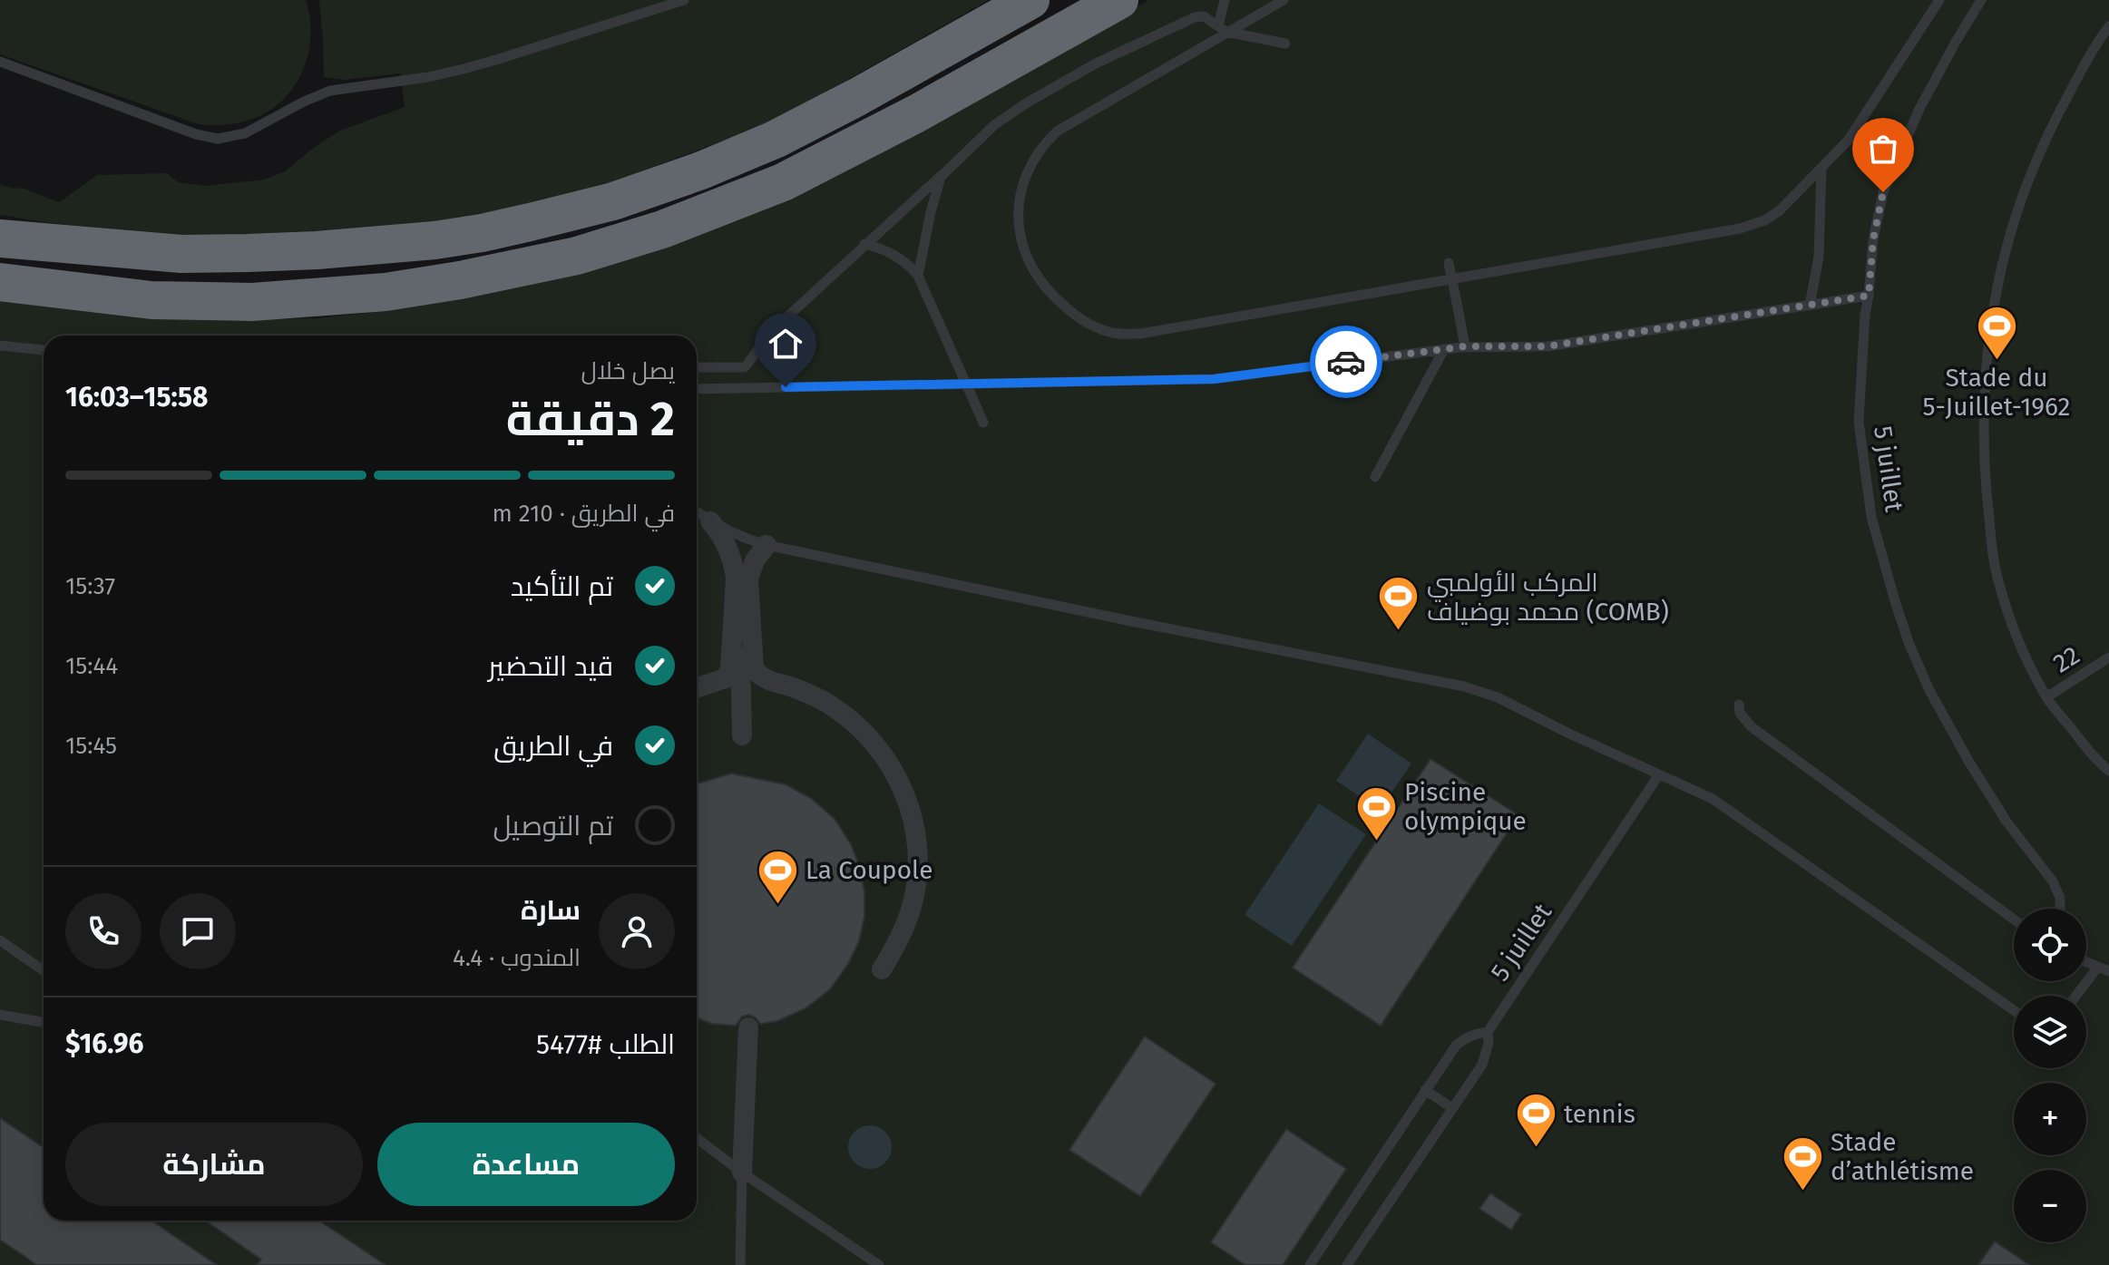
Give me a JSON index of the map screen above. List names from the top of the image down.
{
  "streets": {
    "lane": ["5 juillet", "22"]
  },
  "places": {
    "sports": [
      "Stade du 5-Juillet-1962",
      "المركب الأولمبي محمد بوضياف (COMB)",
      "Piscine olympique",
      "La Coupole",
      "tennis",
      "Stade d’athlétisme"
    ]
  },
  "page": {
    "heading": ["2 دقيقة", "يصل خلال", "15:58–16:03"],
    "panel": [
      "سارة",
      "المندوب · 4.4",
      "الطلب #5477",
      "$16.96"
    ],
    "bar": "في الطريق · 210 m",
    "list": [
      ["تم التأكيد", "15:37"],
      ["قيد التحضير", "15:44"],
      ["في الطريق", "15:45"],
      "تم التوصيل"
    ],
    "map_buttons": ["+", "−"],
    "buttons": ["مساعدة", "مشاركة"]
  }
}
